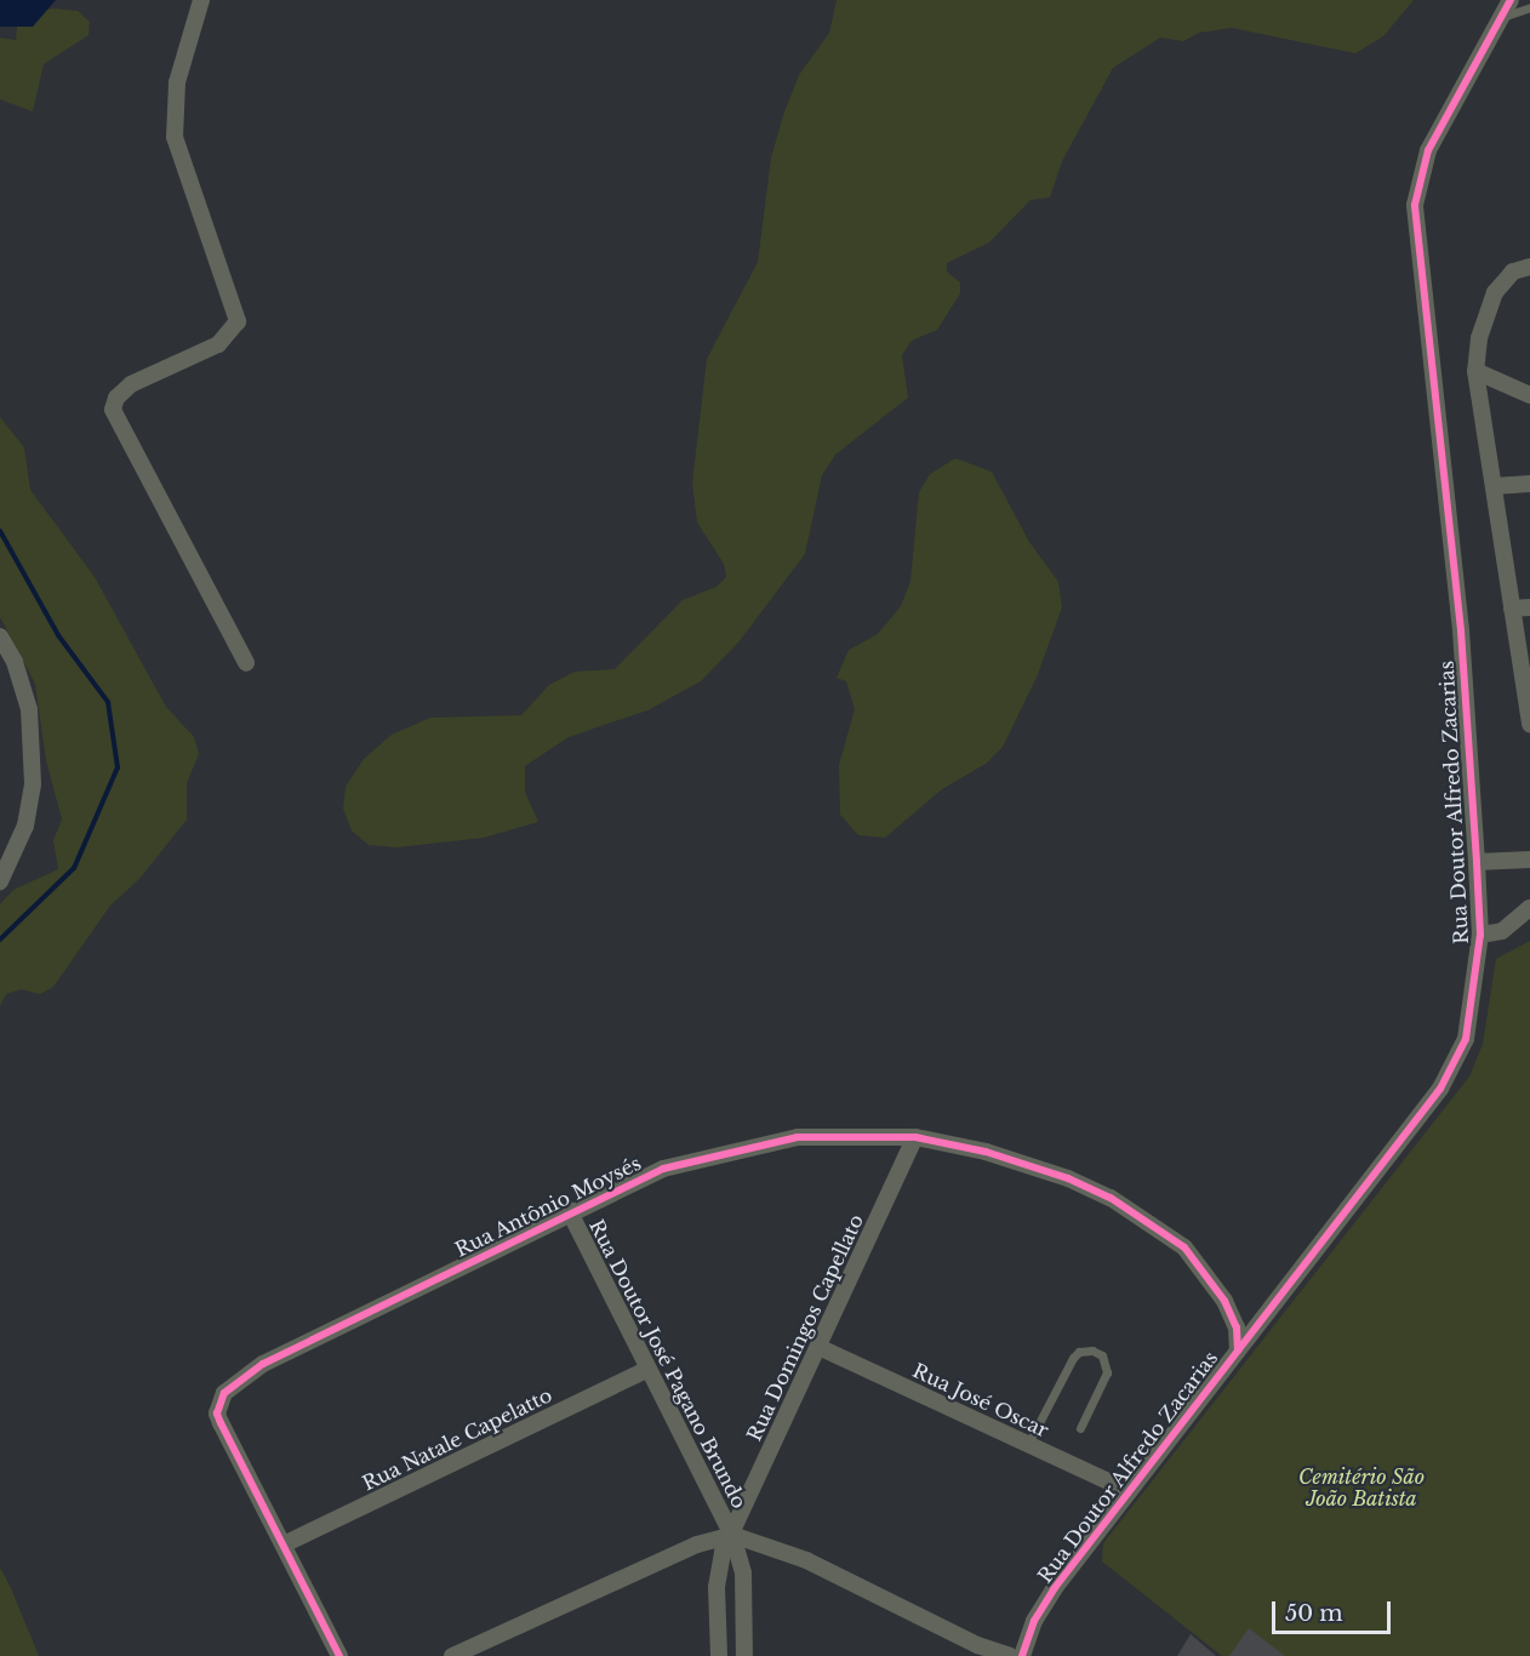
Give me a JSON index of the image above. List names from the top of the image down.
{
  "streets": {
    "street": [
      "Rua Doutor Alfredo Zacarias",
      "Rua Antônio Moysés",
      "Rua Domingos Capellato",
      "Rua Doutor José Pagano Brundo",
      "Rua José Oscar",
      "Rua Natale Capelatto"
    ]
  },
  "crossings": [
    ["Rua Doutor Alfredo Zacarias", "Rua Antônio Moysés"],
    ["Rua Doutor Alfredo Zacarias", "Rua José Oscar"],
    ["Rua Antônio Moysés", "Rua Domingos Capellato"],
    ["Rua Antônio Moysés", "Rua Doutor José Pagano Brundo"],
    ["Rua Antônio Moysés", "Rua Natale Capelatto"],
    ["Rua Domingos Capellato", "Rua Doutor José Pagano Brundo"],
    ["Rua Domingos Capellato", "Rua José Oscar"],
    ["Rua Doutor José Pagano Brundo", "Rua Natale Capelatto"]
  ],
  "parks": ["Cemitério São João Batista"],
  "scale_bar": "50 m"
}
